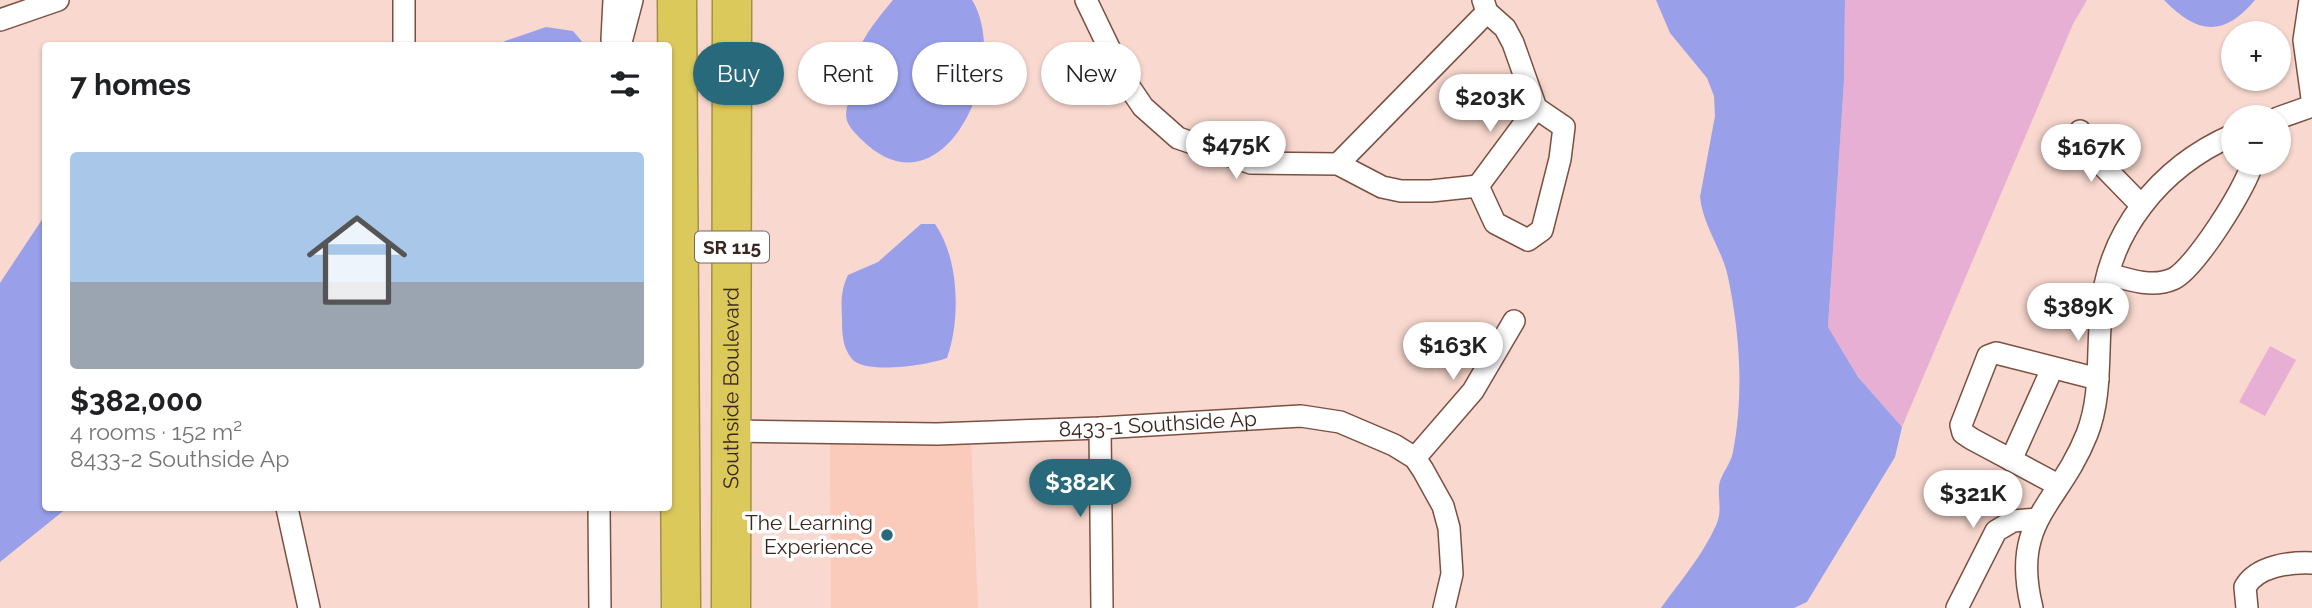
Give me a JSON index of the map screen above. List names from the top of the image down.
{
  "streets": {
    "highway": ["SR 115", "Southside Boulevard"],
    "street": ["8433-1 Southside Ap"]
  },
  "crossings": [
    ["Southside Boulevard", "8433-1 Southside Ap"]
  ],
  "places": ["The Learning Experience"],
  "page": {
    "map_buttons": ["+", "−"],
    "chip": [
      "Buy",
      "Rent",
      "Filters",
      "New"
    ],
    "heading": "7 homes",
    "price": [
      "$203K",
      "$475K",
      "$167K",
      "$389K",
      "$163K",
      "$382K",
      "$321K"
    ],
    "list": [
      {
        "name": "$382,000",
        "note": "4 rooms · 152 m² · 8433-2 Southside Ap"
      }
    ]
  }
}
